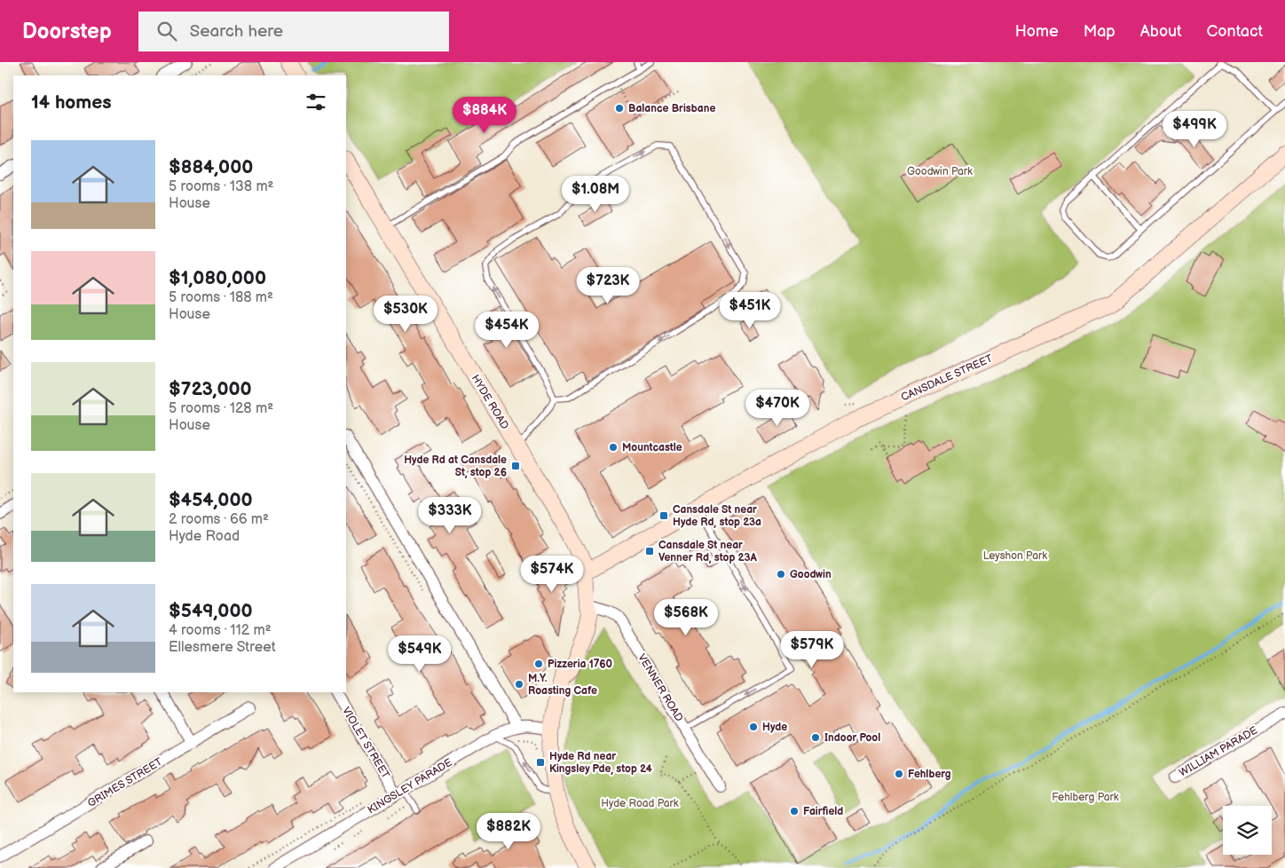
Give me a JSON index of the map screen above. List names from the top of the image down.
{
  "streets": {
    "street": [
      "CANSDALE STREET",
      "HYDE ROAD",
      "VENNER ROAD",
      "VIOLET STREET",
      "WILLIAM PARADE",
      "GRIMES STREET",
      "KINGSLEY PARADE"
    ]
  },
  "crossings": [
    ["CANSDALE STREET", "HYDE ROAD"],
    ["HYDE ROAD", "VENNER ROAD"],
    ["HYDE ROAD", "KINGSLEY PARADE"],
    ["VIOLET STREET", "KINGSLEY PARADE"]
  ],
  "parks": [
    "Goodwin Park",
    "Leyshon Park",
    "Fehlberg Park",
    "Hyde Road Park"
  ],
  "places": {
    "other": [
      "Balance Brisbane",
      "Mountcastle",
      "Goodwin",
      "Pizzeria 1760",
      "M.Y. Roasting Cafe",
      "Hyde",
      "Indoor Pool",
      "Fehlberg",
      "Fairfield"
    ],
    "transit": [
      "Hyde Rd at Cansdale St, stop 26",
      "Cansdale St near Hyde Rd, stop 23a",
      "Cansdale St near Venner Rd, stop 23A",
      "Hyde Rd near Kingsley Pde, stop 24"
    ]
  },
  "page": {
    "header": "Doorstep",
    "search": "Search here",
    "nav": [
      "Home",
      "Map",
      "About",
      "Contact"
    ],
    "heading": "14 homes",
    "price": [
      "$884K",
      "$499K",
      "$1.08M",
      "$723K",
      "$451K",
      "$530K",
      "$454K",
      "$470K",
      "$333K",
      "$574K",
      "$568K",
      "$579K",
      "$549K",
      "$882K"
    ],
    "list": [
      {
        "name": "$884,000",
        "note": "5 rooms · 138 m² · House"
      },
      {
        "name": "$1,080,000",
        "note": "5 rooms · 188 m² · House"
      },
      {
        "name": "$723,000",
        "note": "5 rooms · 128 m² · House"
      },
      {
        "name": "$454,000",
        "note": "2 rooms · 66 m² · Hyde Road"
      },
      {
        "name": "$549,000",
        "note": "4 rooms · 112 m² · Ellesmere Street"
      }
    ]
  }
}
